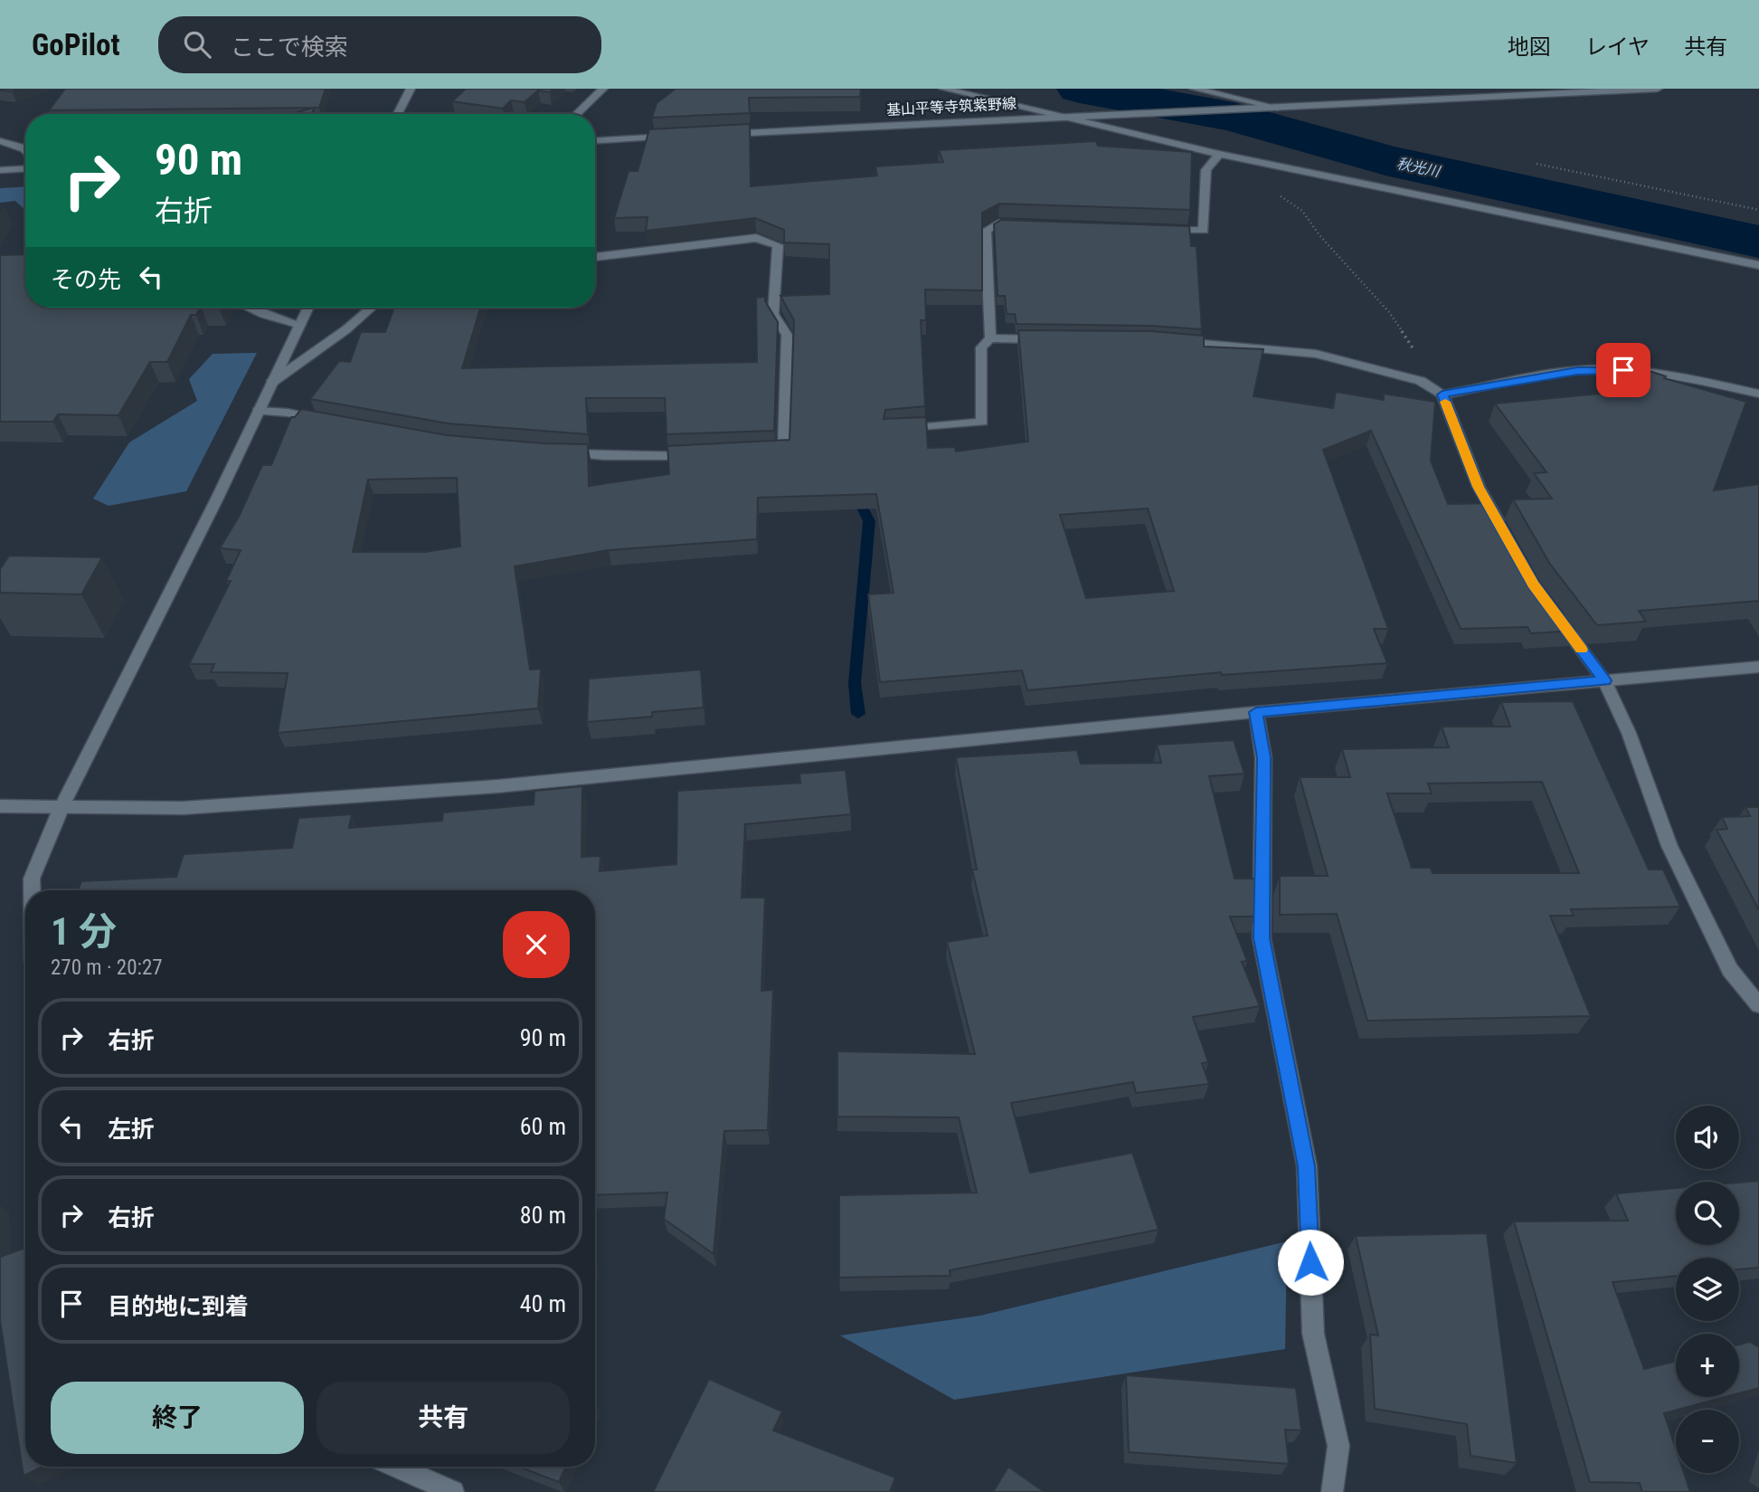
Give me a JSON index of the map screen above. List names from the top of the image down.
{
  "streets": {
    "street": ["基山平等寺筑紫野線"]
  },
  "water": ["秋光川"],
  "page": {
    "header": "GoPilot",
    "search": "ここで検索",
    "nav": ["地図", "レイヤ", "共有"],
    "turn": ["90 m", "右折"],
    "then": "その先",
    "heading": ["1 分", "270 m · 20:27"],
    "list": [
      {
        "name": "右折",
        "value": "90 m"
      },
      {
        "name": "左折",
        "value": "60 m"
      },
      {
        "name": "右折",
        "value": "80 m"
      },
      {
        "name": "目的地に到着",
        "value": "40 m"
      }
    ],
    "map_buttons": ["+", "−"],
    "buttons": ["終了", "共有"]
  }
}
